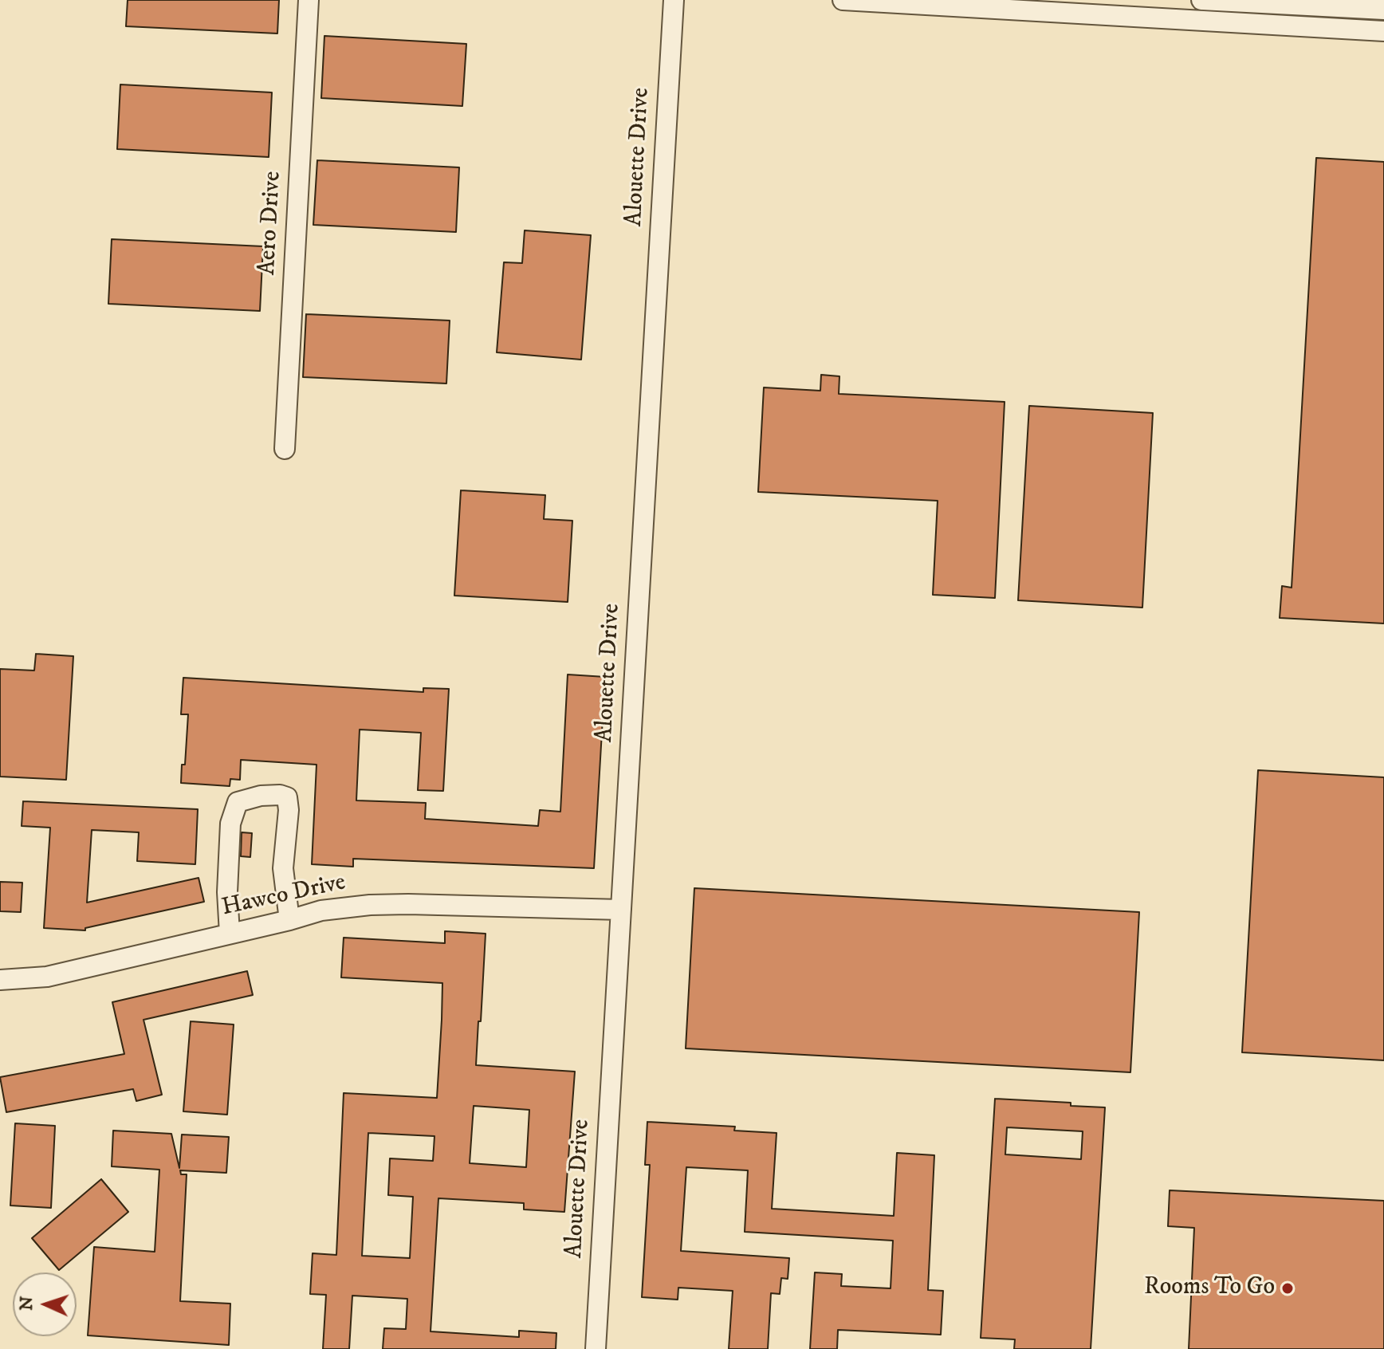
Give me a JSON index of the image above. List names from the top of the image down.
{
  "streets": {
    "street": ["Alouette Drive", "Aero Drive", "Hawco Drive"]
  },
  "crossings": [
    ["Alouette Drive", "Hawco Drive"]
  ],
  "places": ["Rooms To Go"],
  "north": "left"
}
